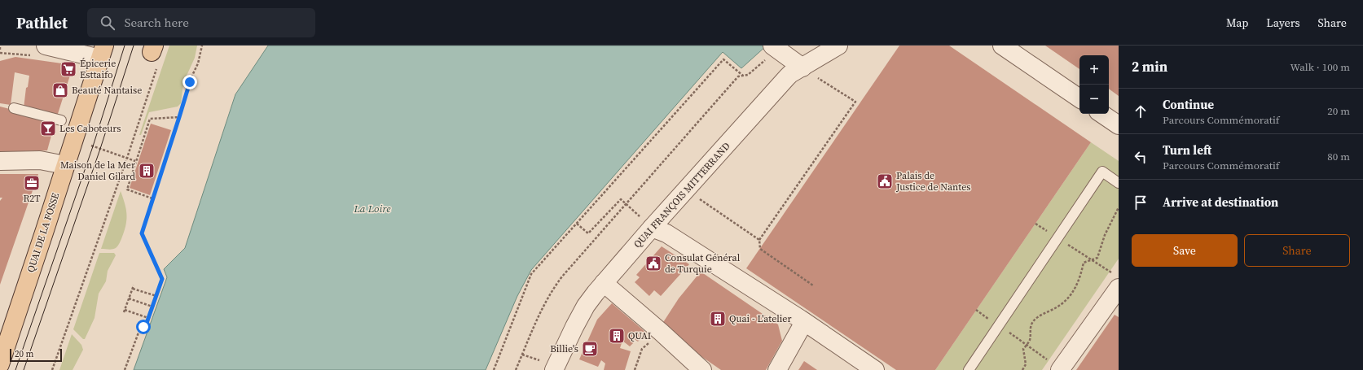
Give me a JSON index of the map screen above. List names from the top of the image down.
{
  "streets": {
    "main road": ["QUAI DE LA FOSSE"],
    "street": ["QUAI FRANÇOIS MITTERRAND"]
  },
  "water": ["La Loire"],
  "places": {
    "supermarket": ["Épicerie Esttaifo"],
    "shop": ["Beauté Nantaise"],
    "bar": ["Les Caboteurs"],
    "building": ["Maison de la Mer Daniel Gilard", "Quai - L'atelier", "QUAI"],
    "public building": ["Palais de Justice de Nantes", "Consulat Général de Turquie"],
    "office": ["R2T"],
    "cafe": ["Billie's"]
  },
  "scale_bar": "20 m",
  "page": {
    "header": "Pathlet",
    "search": "Search here",
    "nav": ["Map", "Layers", "Share"],
    "heading": ["2 min", "Walk · 100 m"],
    "map_buttons": ["+", "−"],
    "list": [
      ["Continue", "Parcours Commémoratif", "20 m"],
      ["Turn left", "Parcours Commémoratif", "80 m"],
      "Arrive at destination"
    ],
    "buttons": ["Save", "Share"],
    "scale": "20 m"
  }
}
